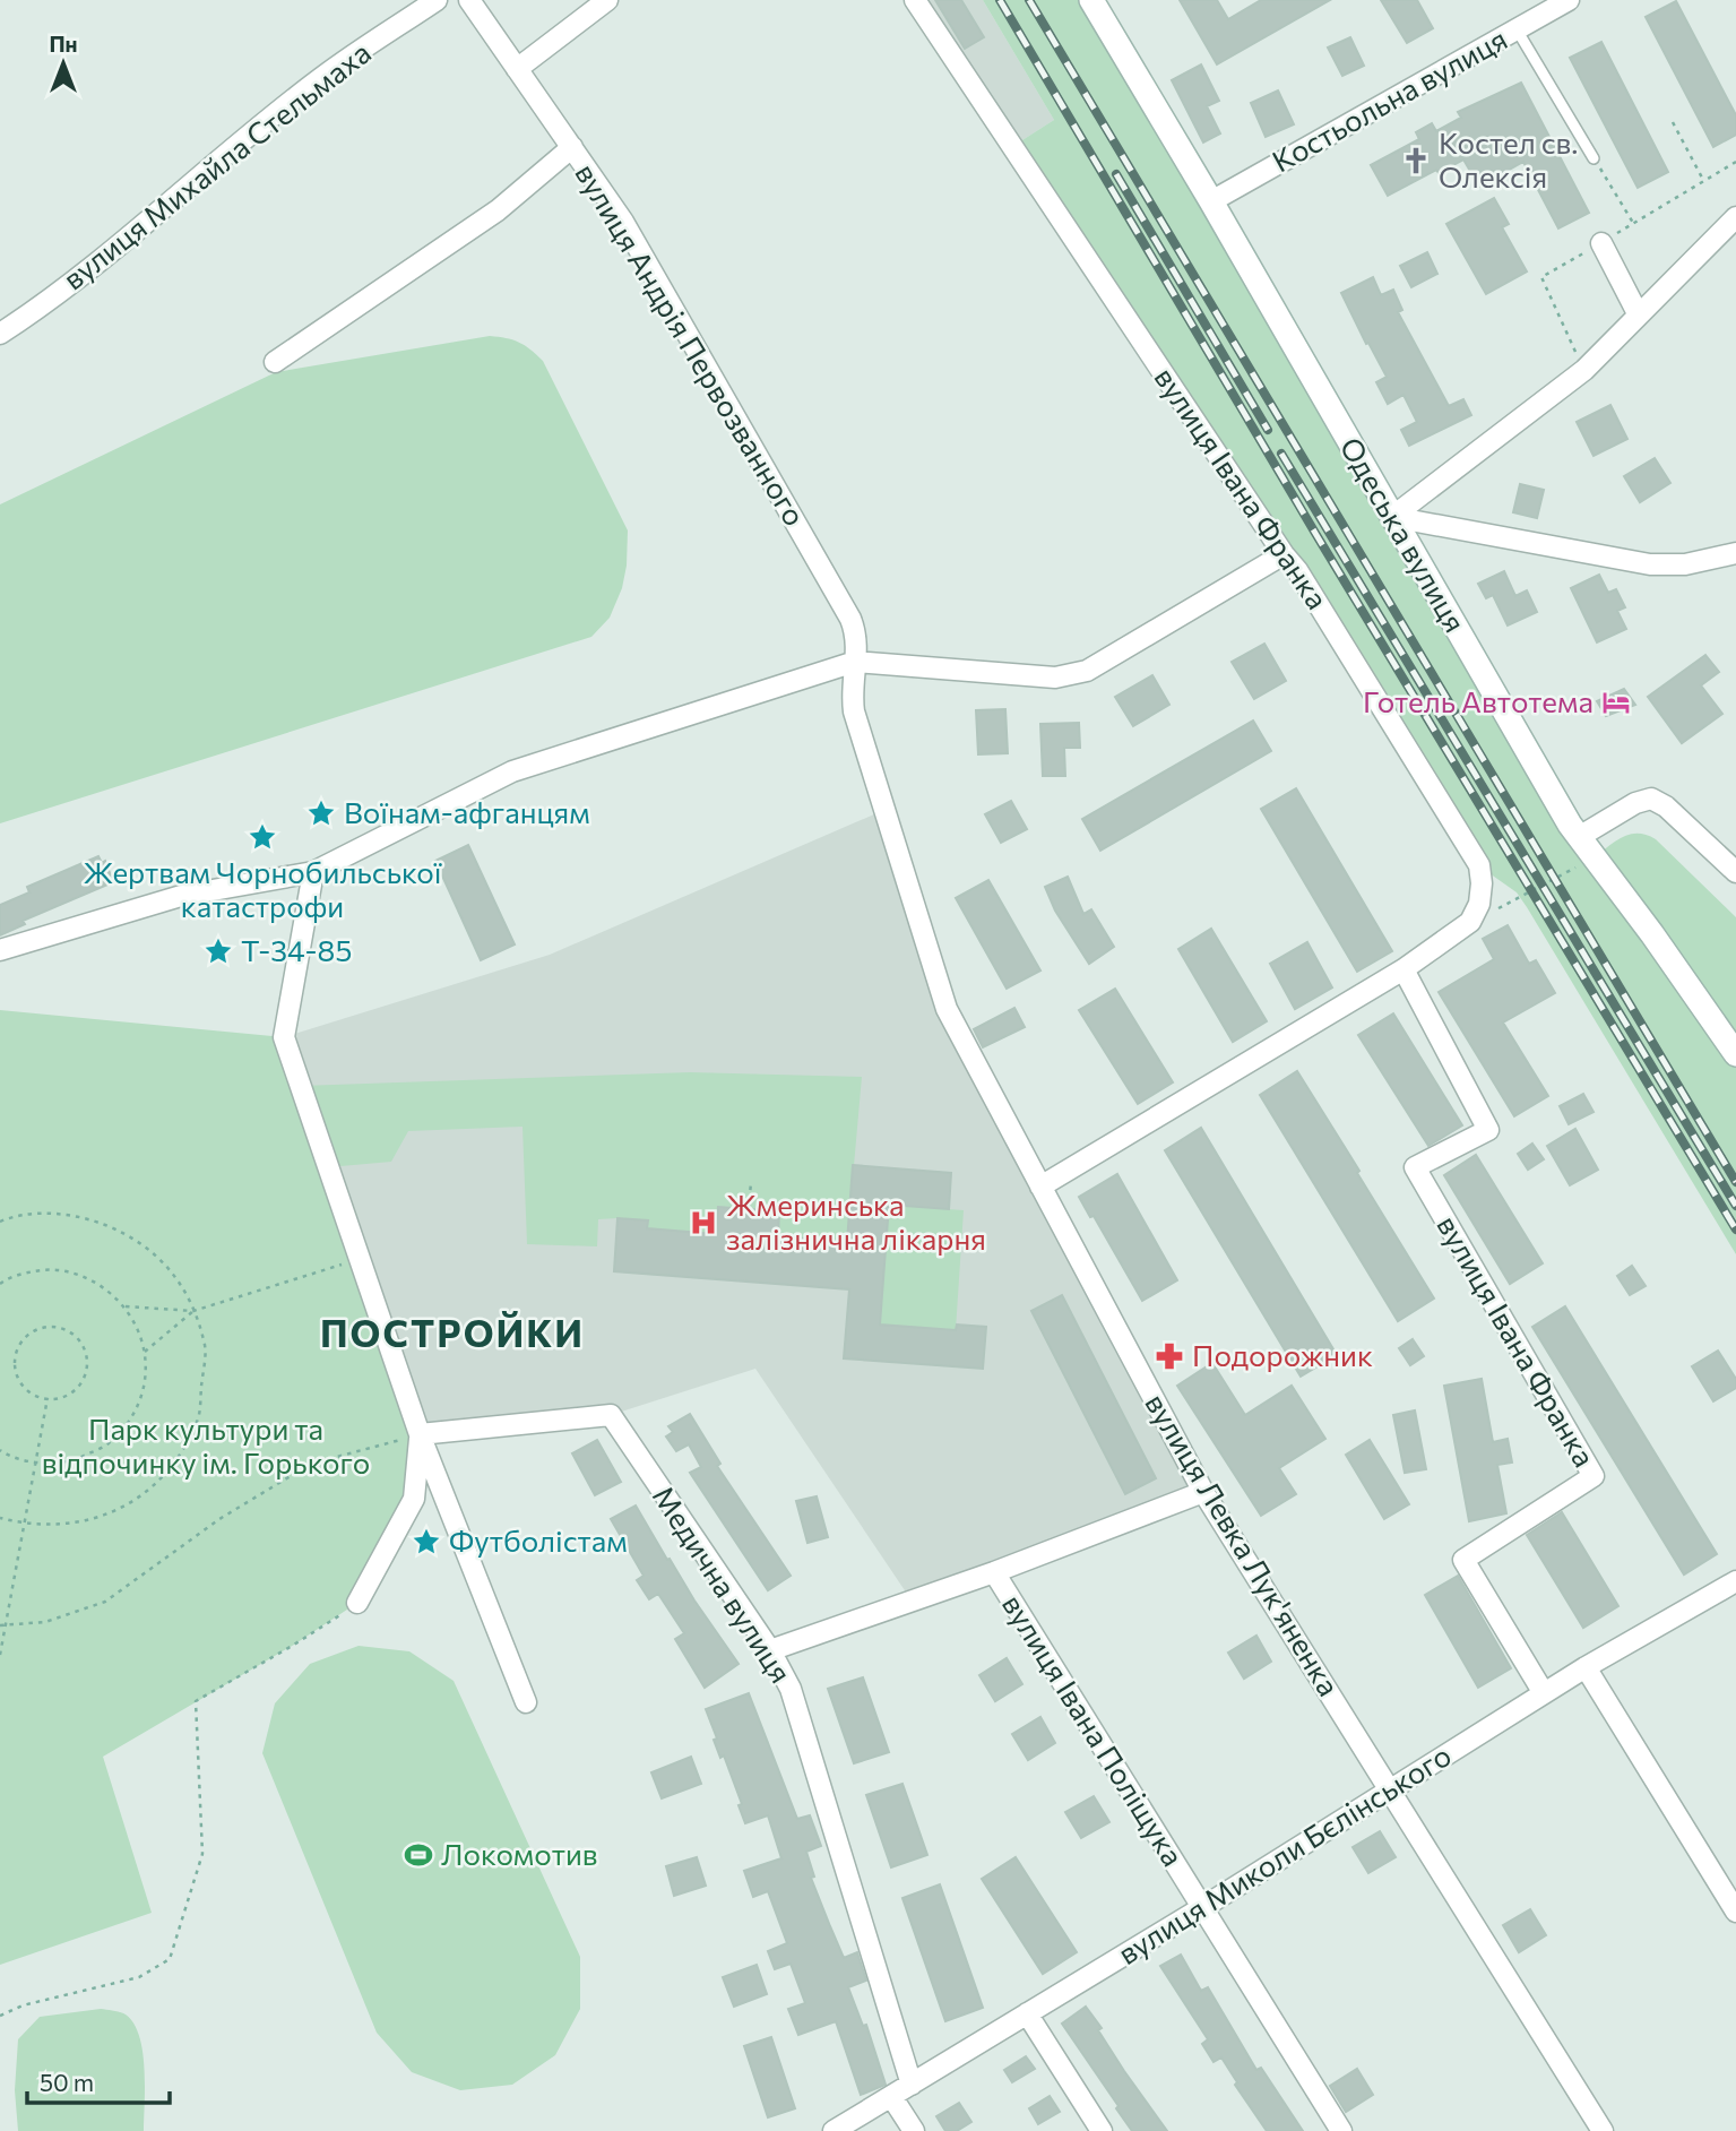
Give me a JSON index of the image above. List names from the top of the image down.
{
  "streets": {
    "main road": ["Одеська вулиця"],
    "street": [
      "Костьольна вулиця",
      "вулиця Михайла Стельмаха",
      "вулиця Андрія Первозванного",
      "вулиця Івана Франка",
      "вулиця Левка Лук'яненка",
      "Медична вулиця",
      "вулиця Івана Поліщука",
      "вулиця Миколи Бєлінського"
    ]
  },
  "crossings": [
    ["Костьольна вулиця", "Одеська вулиця"],
    ["вулиця Андрія Первозванного", "вулиця Левка Лук'яненка"],
    ["вулиця Івана Франка", "вулиця Миколи Бєлінського"],
    ["вулиця Левка Лук'яненка", "вулиця Миколи Бєлінського"],
    ["Медична вулиця", "вулиця Миколи Бєлінського"],
    ["вулиця Івана Поліщука", "вулиця Миколи Бєлінського"]
  ],
  "districts": ["ПОСТРОЙКИ"],
  "parks": ["Парк культури та відпочинку ім. Горького"],
  "places": {
    "church": ["Костел св. Олексія"],
    "hotel": ["Готель Автотема"],
    "place": [
      "Воїнам-афганцям",
      "Жертвам Чорнобильської катастрофи",
      "Т-34-85",
      "Футболістам"
    ],
    "hospital": ["Жмеринська залізнична лікарня"],
    "pharmacy": ["Подорожник"],
    "sports": ["Локомотив"]
  },
  "scale_bar": "50 m",
  "north": "top"
}
